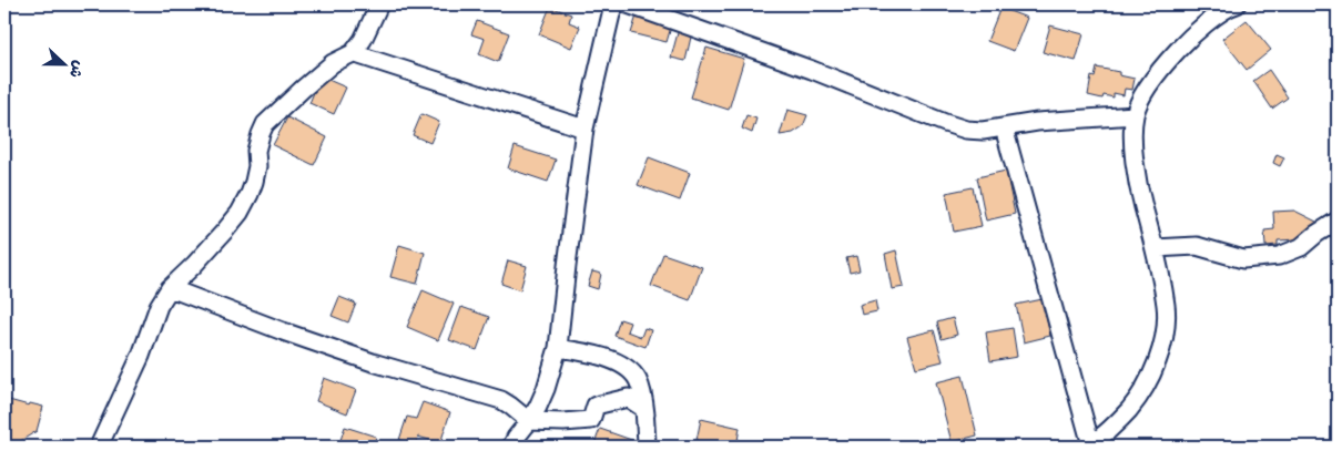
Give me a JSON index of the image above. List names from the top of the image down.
{
  "north": "right"
}
